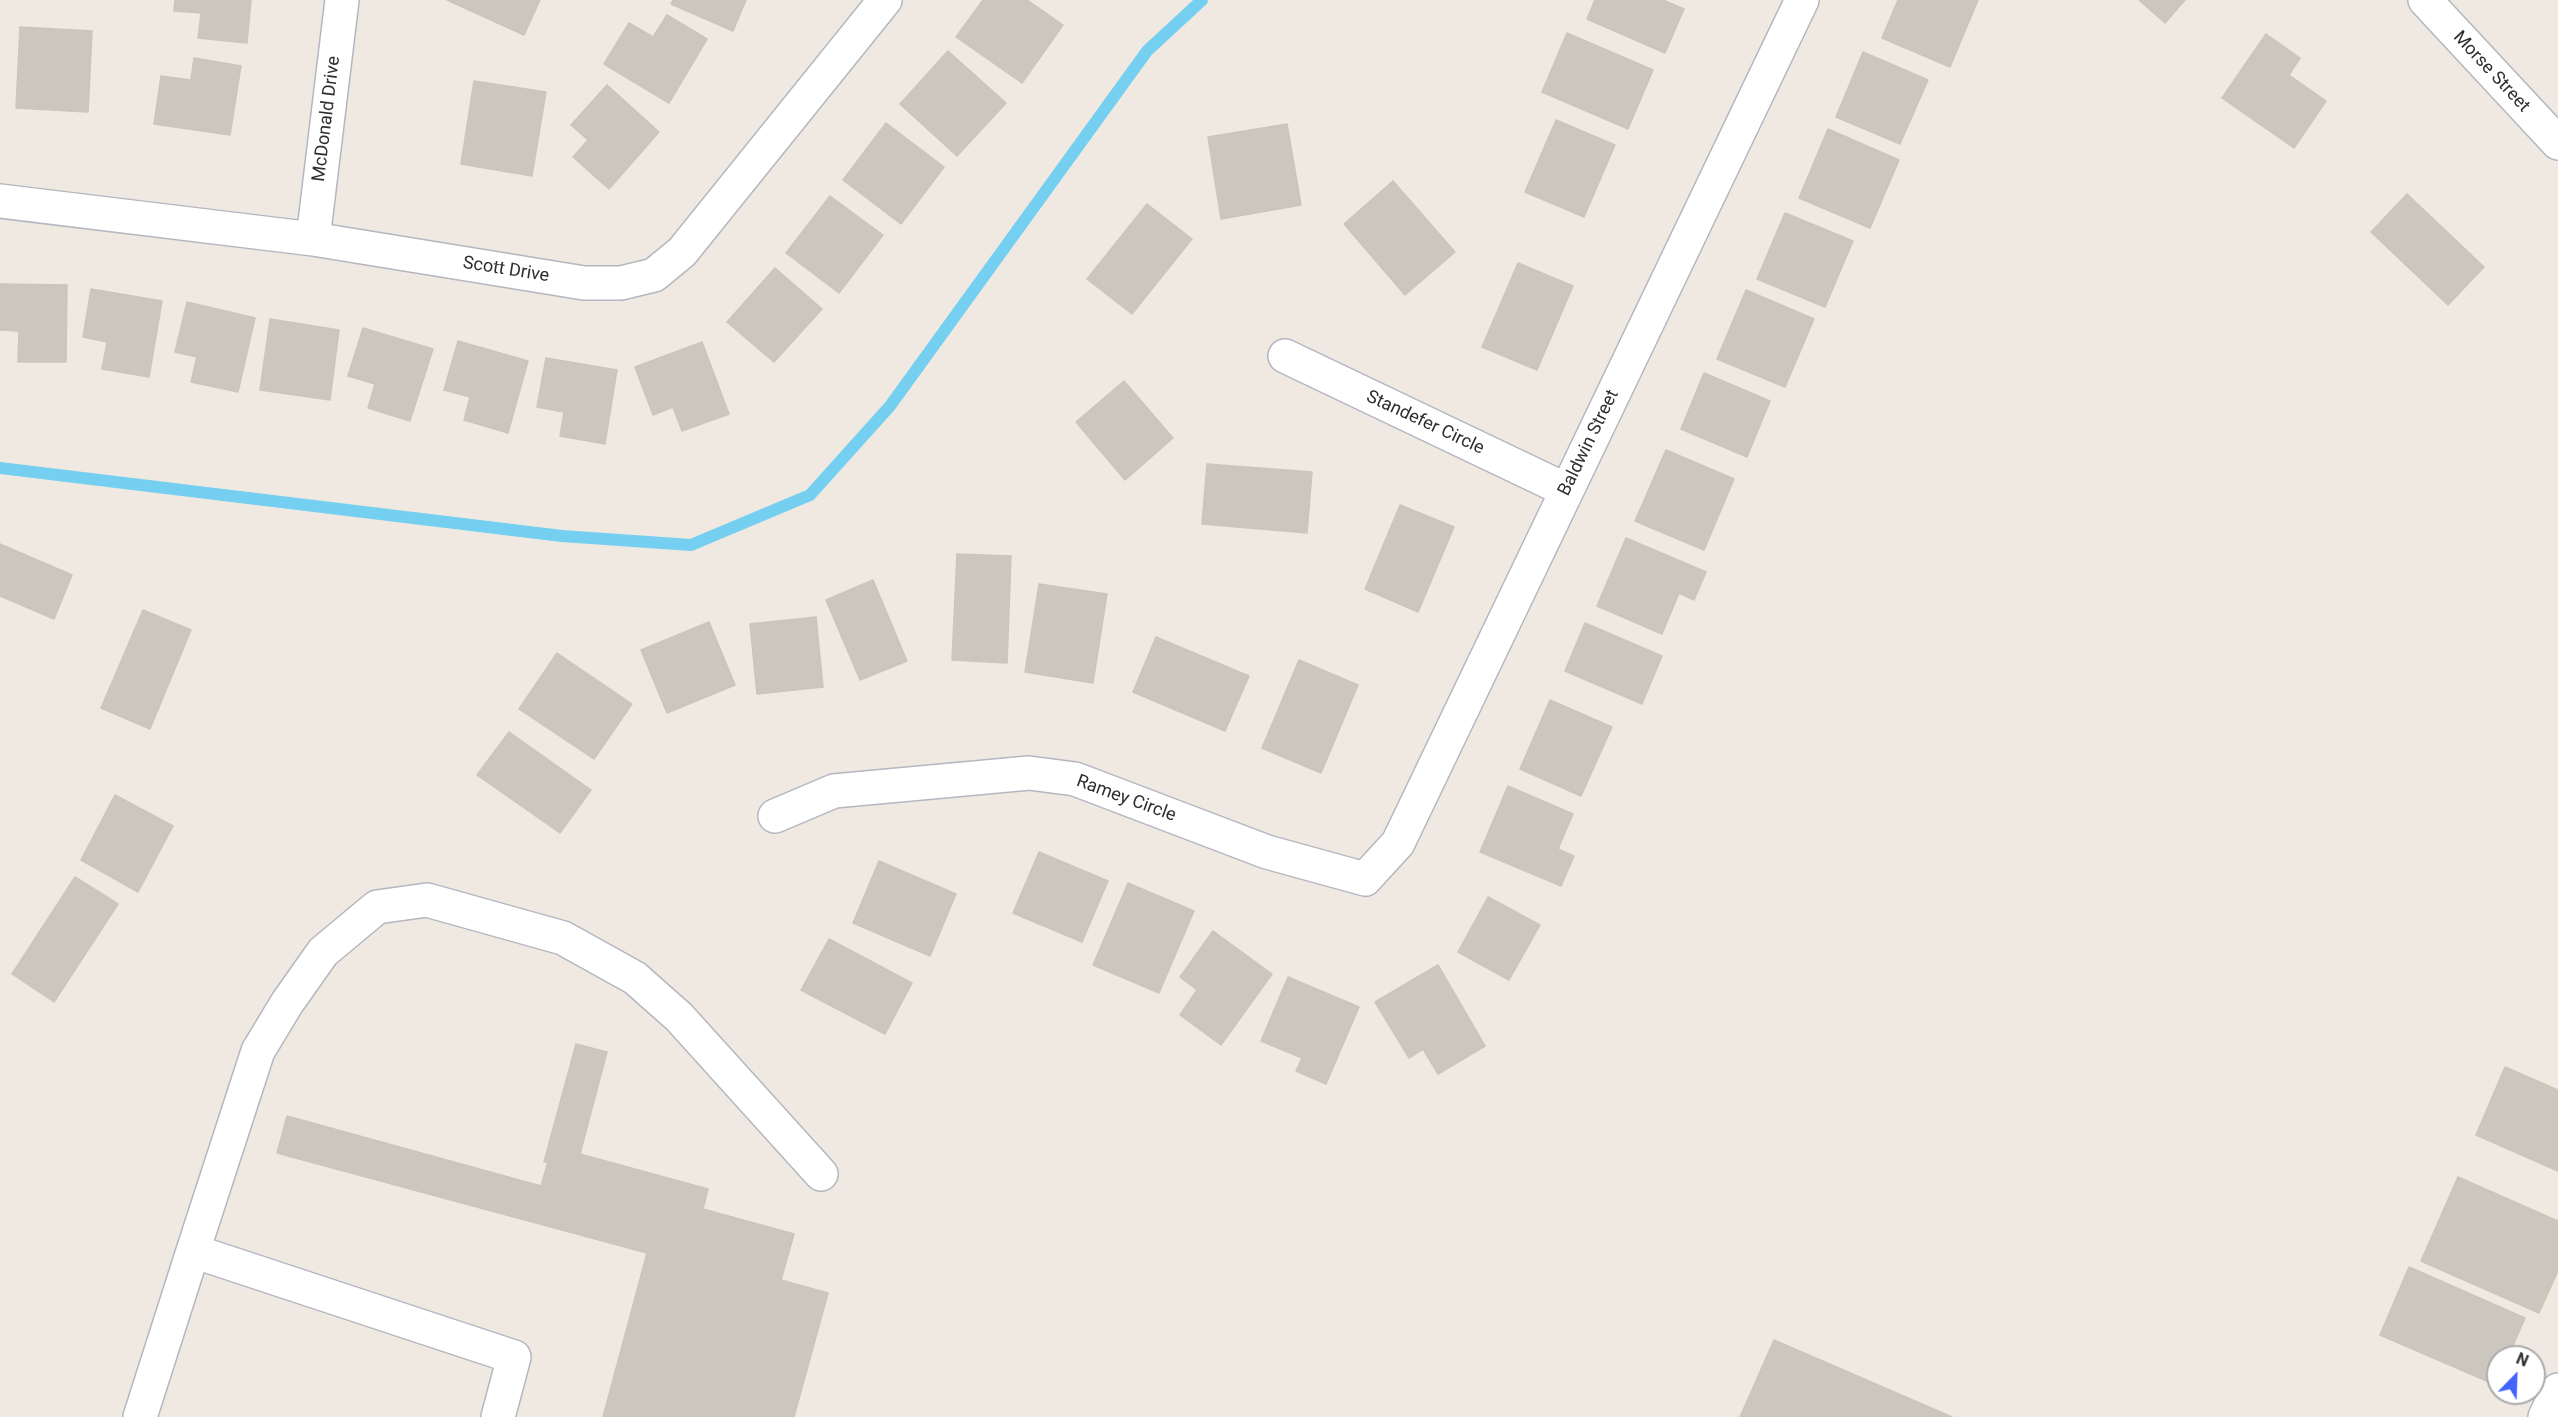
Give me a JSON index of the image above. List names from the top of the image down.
{
  "streets": {
    "street": [
      "Morse Street",
      "McDonald Drive",
      "Scott Drive",
      "Standefer Circle",
      "Baldwin Street",
      "Ramey Circle"
    ]
  },
  "crossings": [
    ["McDonald Drive", "Scott Drive"],
    ["Standefer Circle", "Baldwin Street"],
    ["Baldwin Street", "Ramey Circle"]
  ],
  "north": "top right"
}
